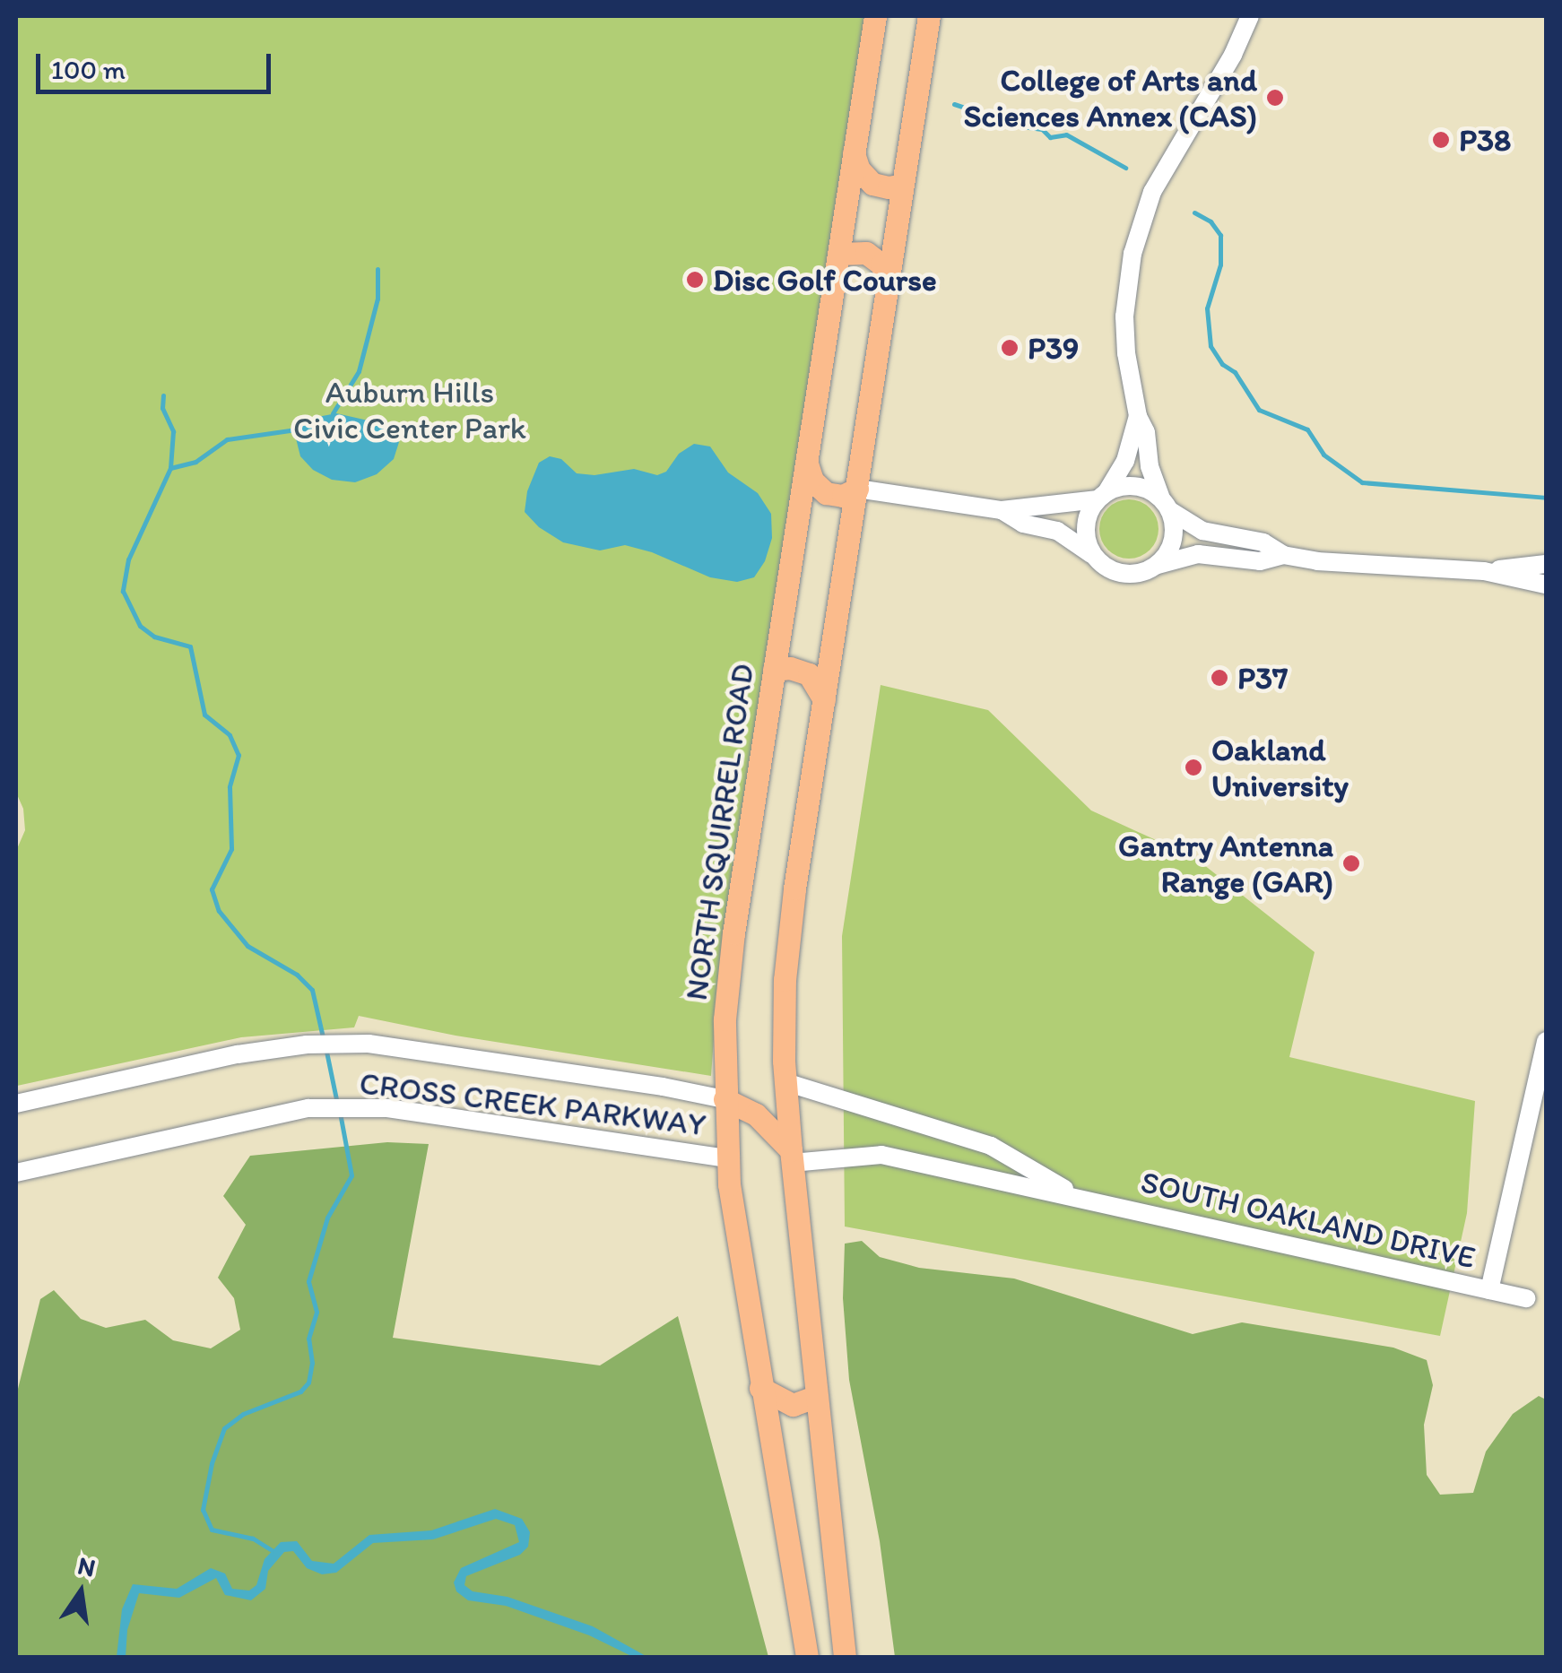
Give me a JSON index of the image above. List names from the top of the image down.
{
  "streets": {
    "main road": ["NORTH SQUIRREL ROAD"],
    "street": ["CROSS CREEK PARKWAY", "SOUTH OAKLAND DRIVE"]
  },
  "crossings": [
    ["NORTH SQUIRREL ROAD", "CROSS CREEK PARKWAY"]
  ],
  "parks": ["Auburn Hills Civic Center Park"],
  "places": [
    "College of Arts and Sciences Annex (CAS)",
    "P38",
    "Disc Golf Course",
    "P39",
    "P37",
    "Oakland University",
    "Gantry Antenna Range (GAR)"
  ],
  "scale_bar": "100 m",
  "north": "top"
}
